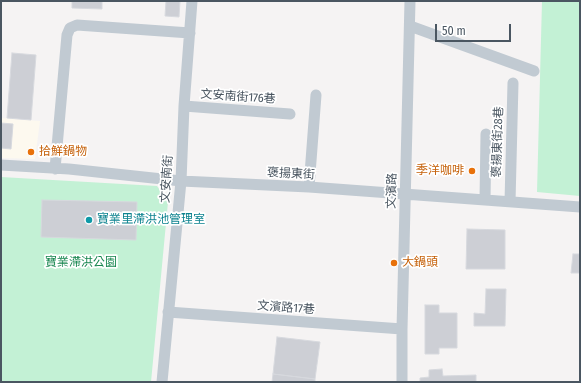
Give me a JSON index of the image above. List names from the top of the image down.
{
  "streets": {
    "street": [
      "文安南街176巷",
      "褒揚東街28巷",
      "褒揚東街",
      "文安南街",
      "文濱路",
      "文濱路17巷"
    ]
  },
  "crossings": [
    ["文安南街176巷", "文安南街"],
    ["褒揚東街28巷", "褒揚東街"],
    ["褒揚東街", "文安南街"],
    ["褒揚東街", "文濱路"],
    ["文安南街", "文濱路17巷"],
    ["文濱路", "文濱路17巷"]
  ],
  "parks": ["寶業滯洪公園"],
  "places": [
    "拾鮮鍋物",
    "季洋咖啡",
    "寶業里滯洪池管理室",
    "大鍋頭"
  ],
  "scale_bar": "50 m"
}
